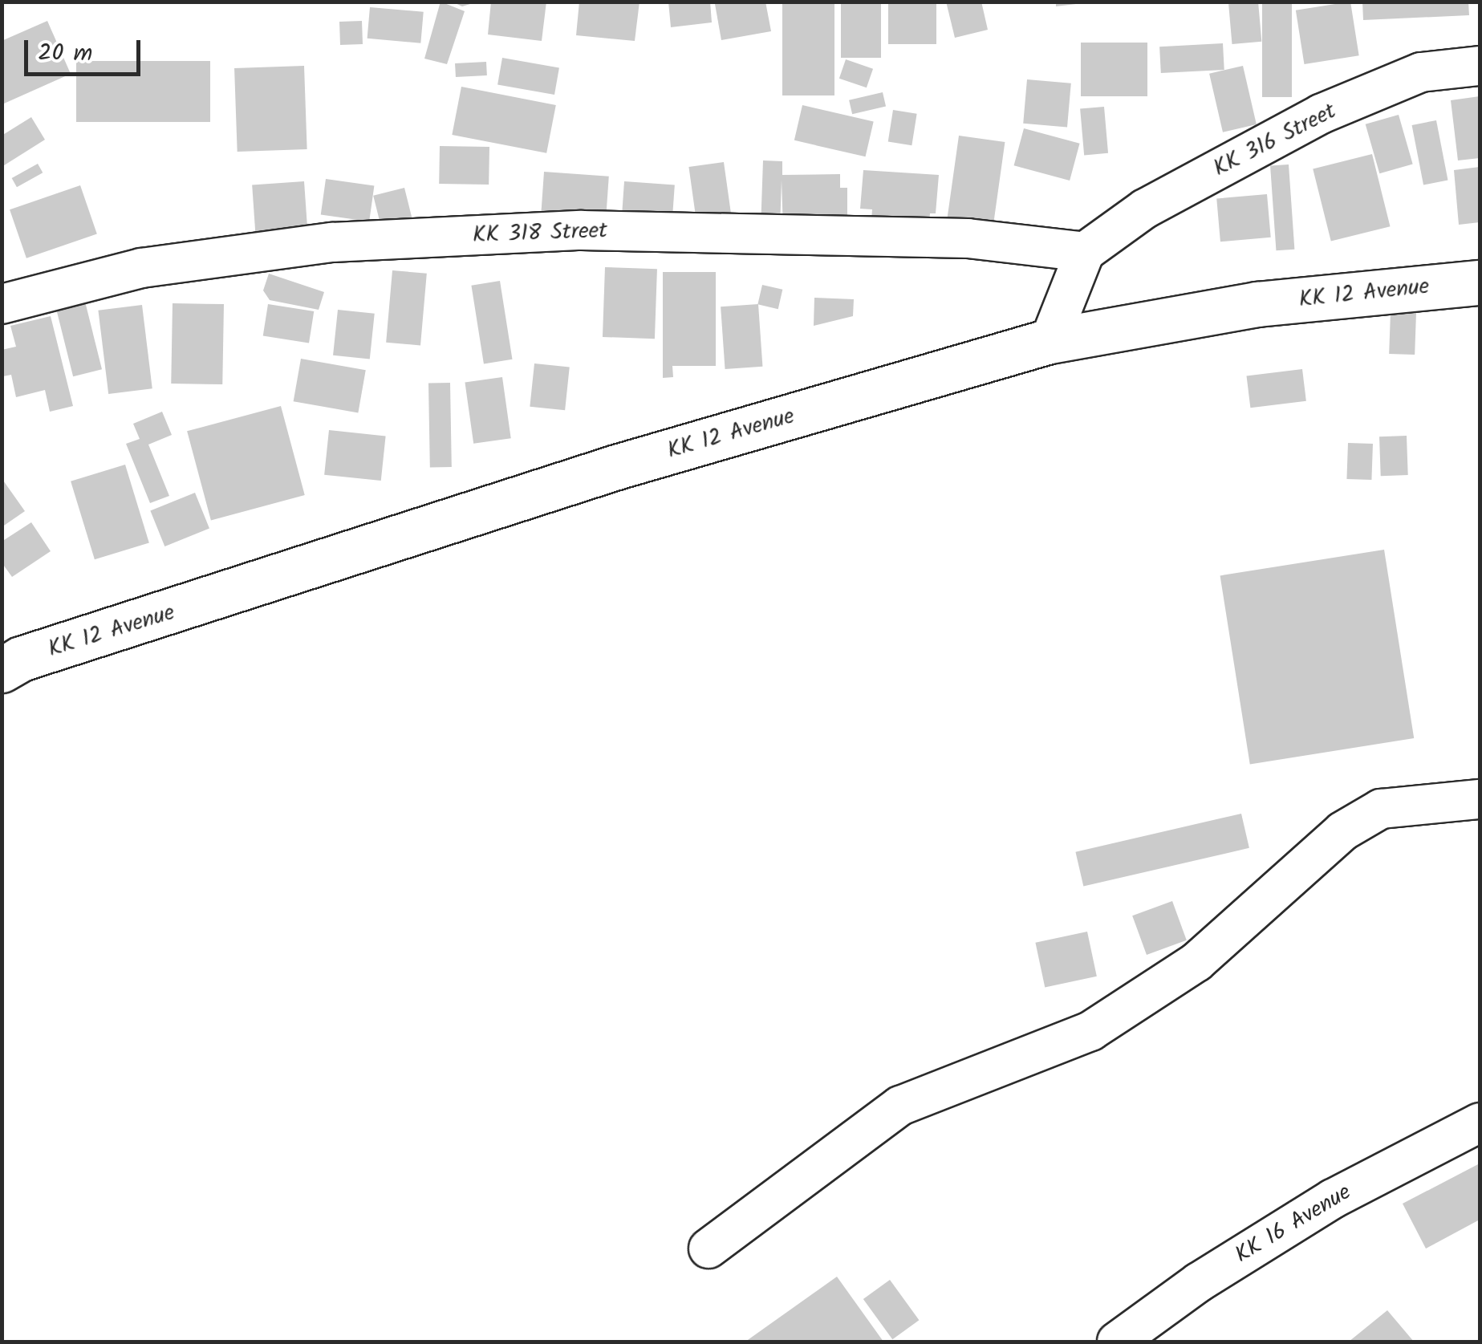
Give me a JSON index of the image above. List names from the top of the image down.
{
  "streets": {
    "main road": ["KK 12 Avenue"],
    "street": ["KK 316 Street", "KK 318 Street", "KK 16 Avenue"]
  },
  "crossings": [
    ["KK 316 Street", "KK 318 Street"]
  ],
  "scale_bar": "20 m"
}
